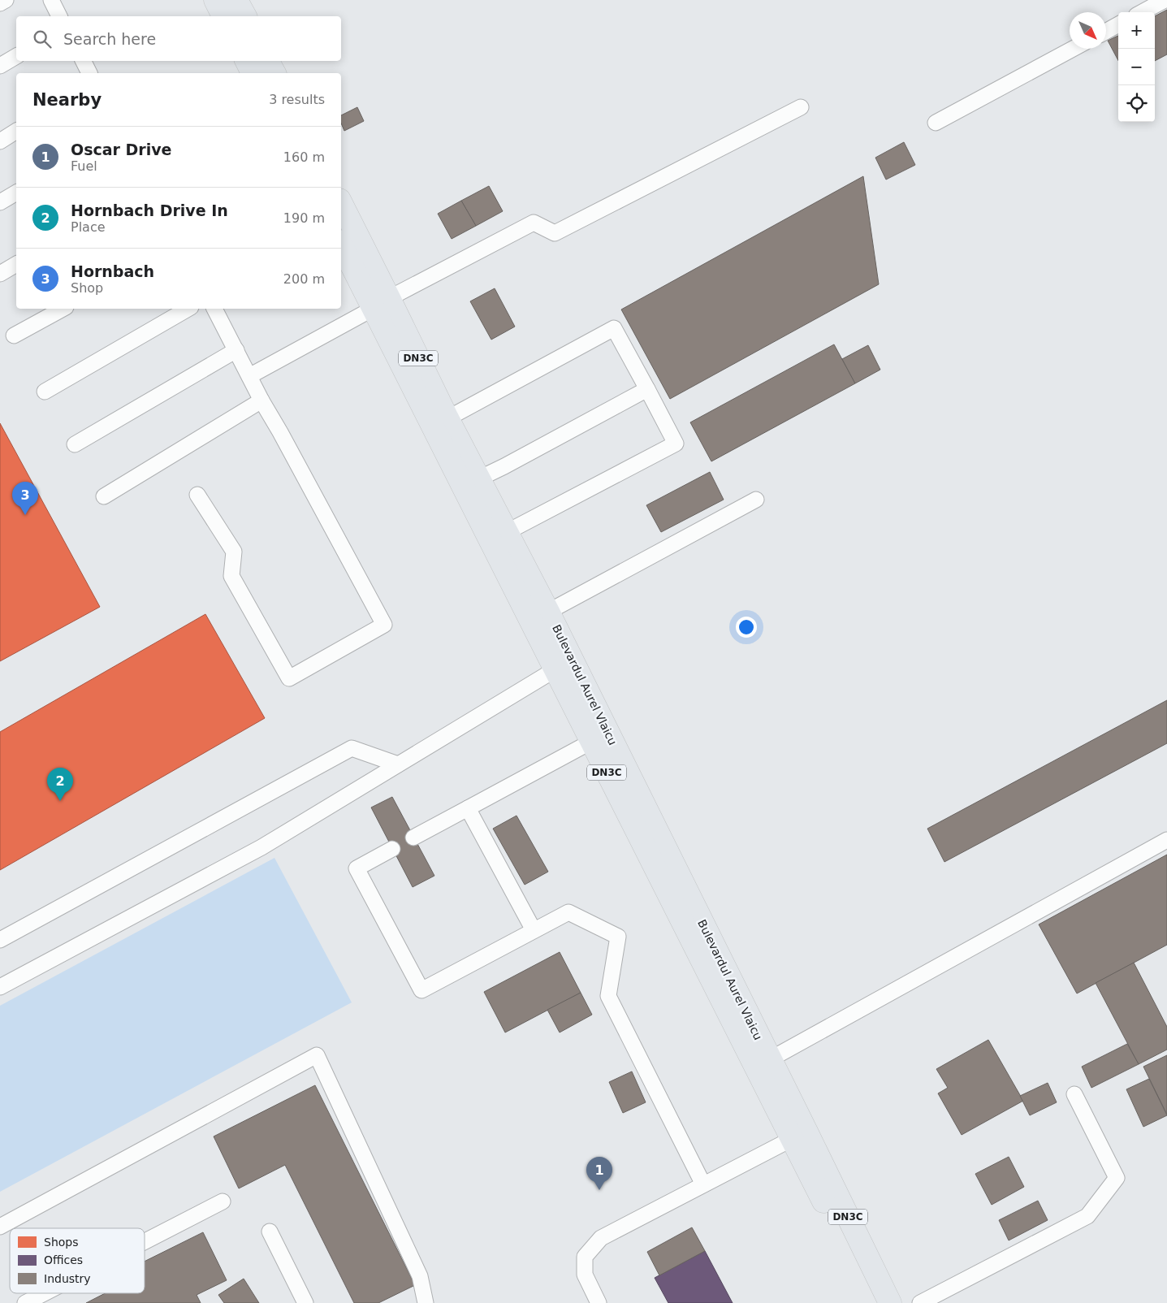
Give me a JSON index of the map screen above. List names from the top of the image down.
{
  "streets": {
    "main road": ["DN3C", "Bulevardul Aurel Vlaicu"]
  },
  "legend": ["Shops", "Offices", "Industry"],
  "north": "bottom right",
  "page": {
    "map_buttons": ["+", "−"],
    "search": "Search here",
    "heading": ["Nearby", "3 results"],
    "list": [
      {
        "mark": "1",
        "name": "Oscar Drive",
        "note": "Fuel",
        "value": "160 m"
      },
      {
        "mark": "2",
        "name": "Hornbach Drive In",
        "note": "Place",
        "value": "190 m"
      },
      {
        "mark": "3",
        "name": "Hornbach",
        "note": "Shop",
        "value": "200 m"
      }
    ],
    "pins": ["3", "2", "1"]
  }
}
